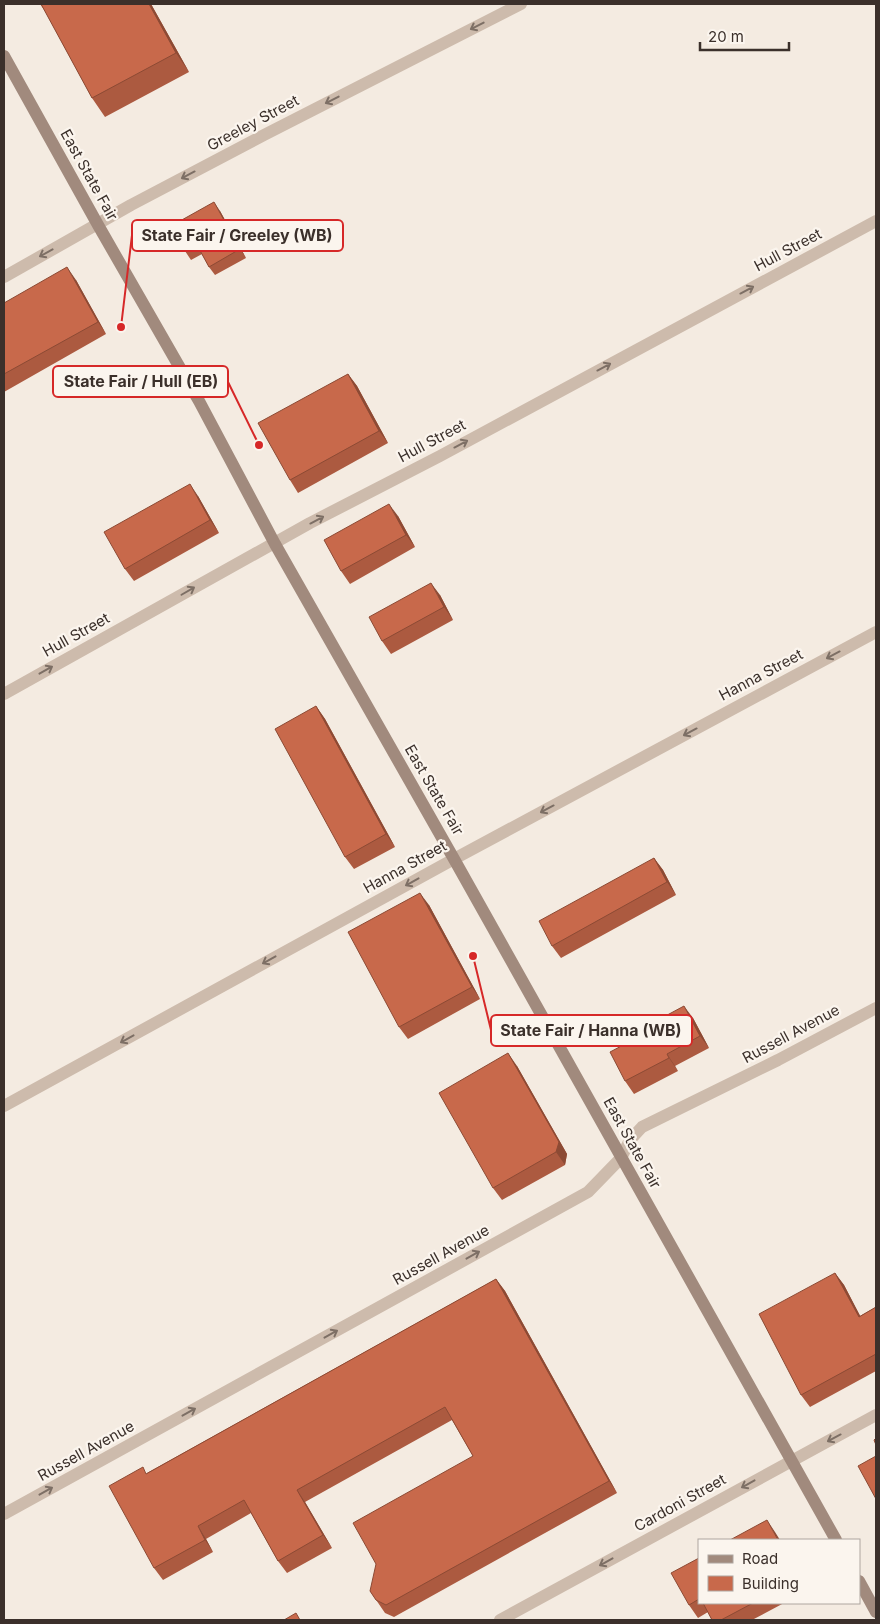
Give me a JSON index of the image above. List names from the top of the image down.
{
  "streets": {
    "street": [
      "Greeley Street",
      "East State Fair",
      "Hull Street",
      "Hanna Street",
      "Russell Avenue",
      "Cardoni Street"
    ]
  },
  "crossings": [
    ["Greeley Street", "East State Fair"],
    ["East State Fair", "Hull Street"],
    ["East State Fair", "Hanna Street"],
    ["East State Fair", "Russell Avenue"],
    ["East State Fair", "Cardoni Street"]
  ],
  "one_way": [
    "Greeley Street",
    "Hull Street",
    "Hanna Street",
    "Russell Avenue",
    "Cardoni Street"
  ],
  "places": ["State Fair / Greeley (WB)", "State Fair / Hull (EB)", "State Fair / Hanna (WB)"],
  "legend": ["Road", "Building"],
  "scale_bar": "20 m"
}
